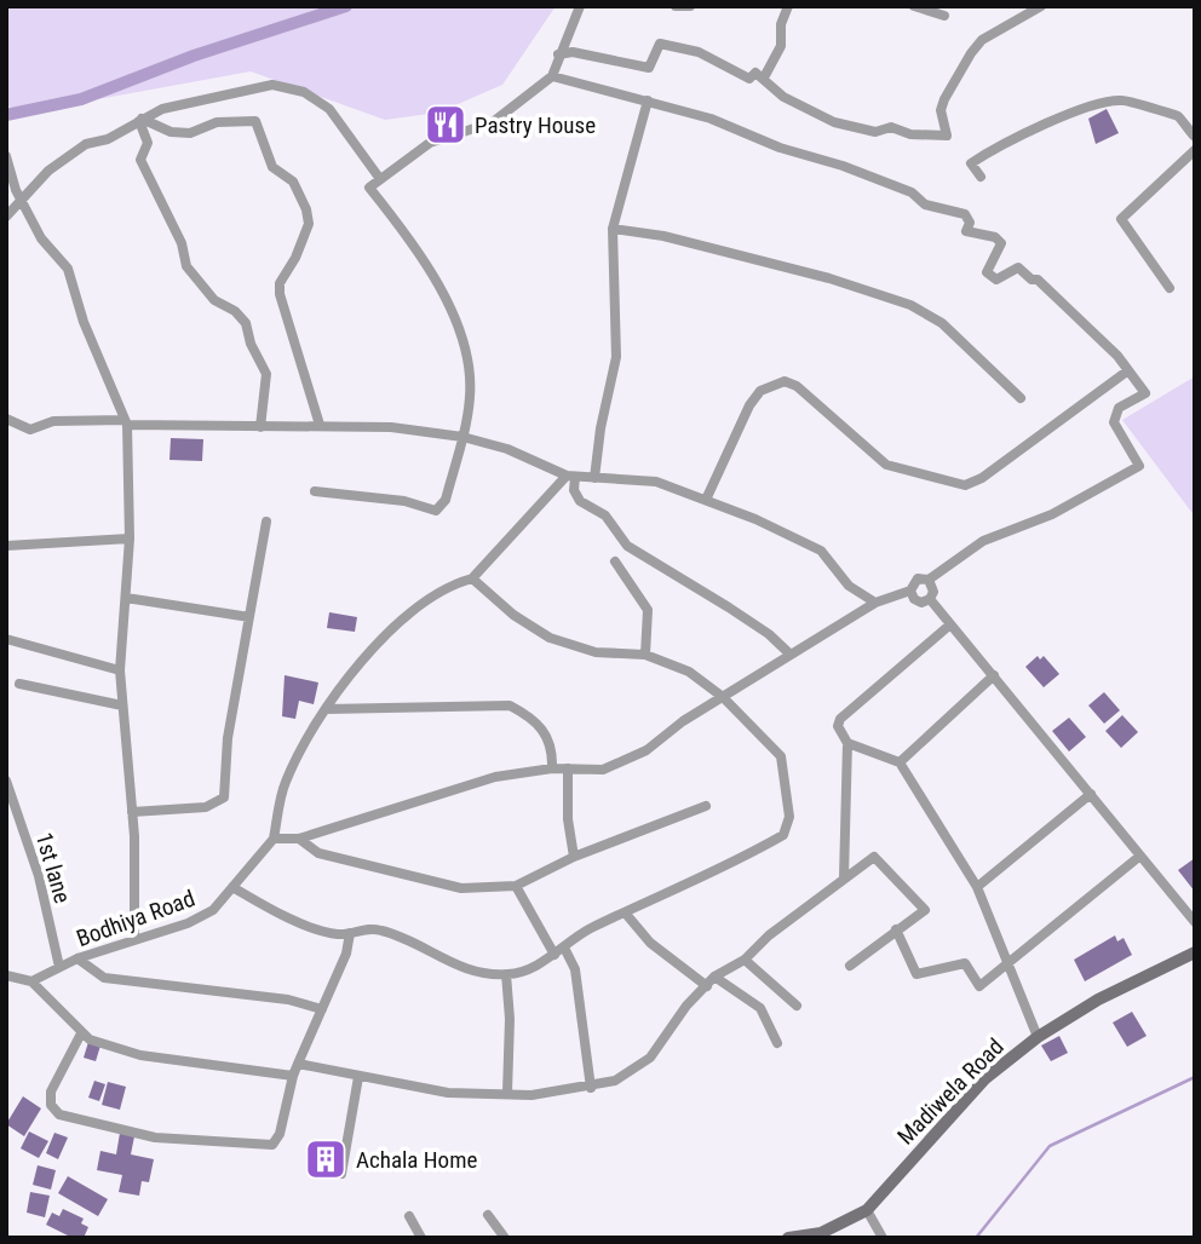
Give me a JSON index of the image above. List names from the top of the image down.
{
  "streets": {
    "main road": ["Madiwela Road"],
    "street": ["1st lane", "Bodhiya Road"]
  },
  "crossings": [
    ["1st lane", "Bodhiya Road"]
  ],
  "places": {
    "restaurant": ["Pastry House"],
    "building": ["Achala Home"]
  }
}
